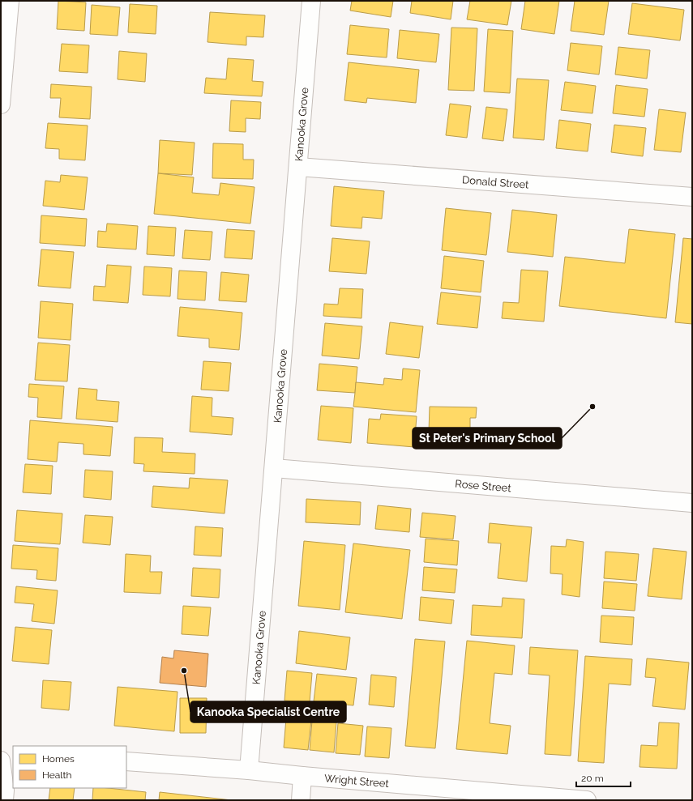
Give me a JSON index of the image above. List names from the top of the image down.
{
  "streets": {
    "street": [
      "Kanooka Grove",
      "Donald Street",
      "Rose Street",
      "Wright Street"
    ]
  },
  "crossings": [
    ["Kanooka Grove", "Donald Street"],
    ["Kanooka Grove", "Rose Street"],
    ["Kanooka Grove", "Wright Street"]
  ],
  "places": ["St Peter's Primary School", "Kanooka Specialist Centre"],
  "legend": ["Homes", "Health"],
  "scale_bar": "20 m"
}
